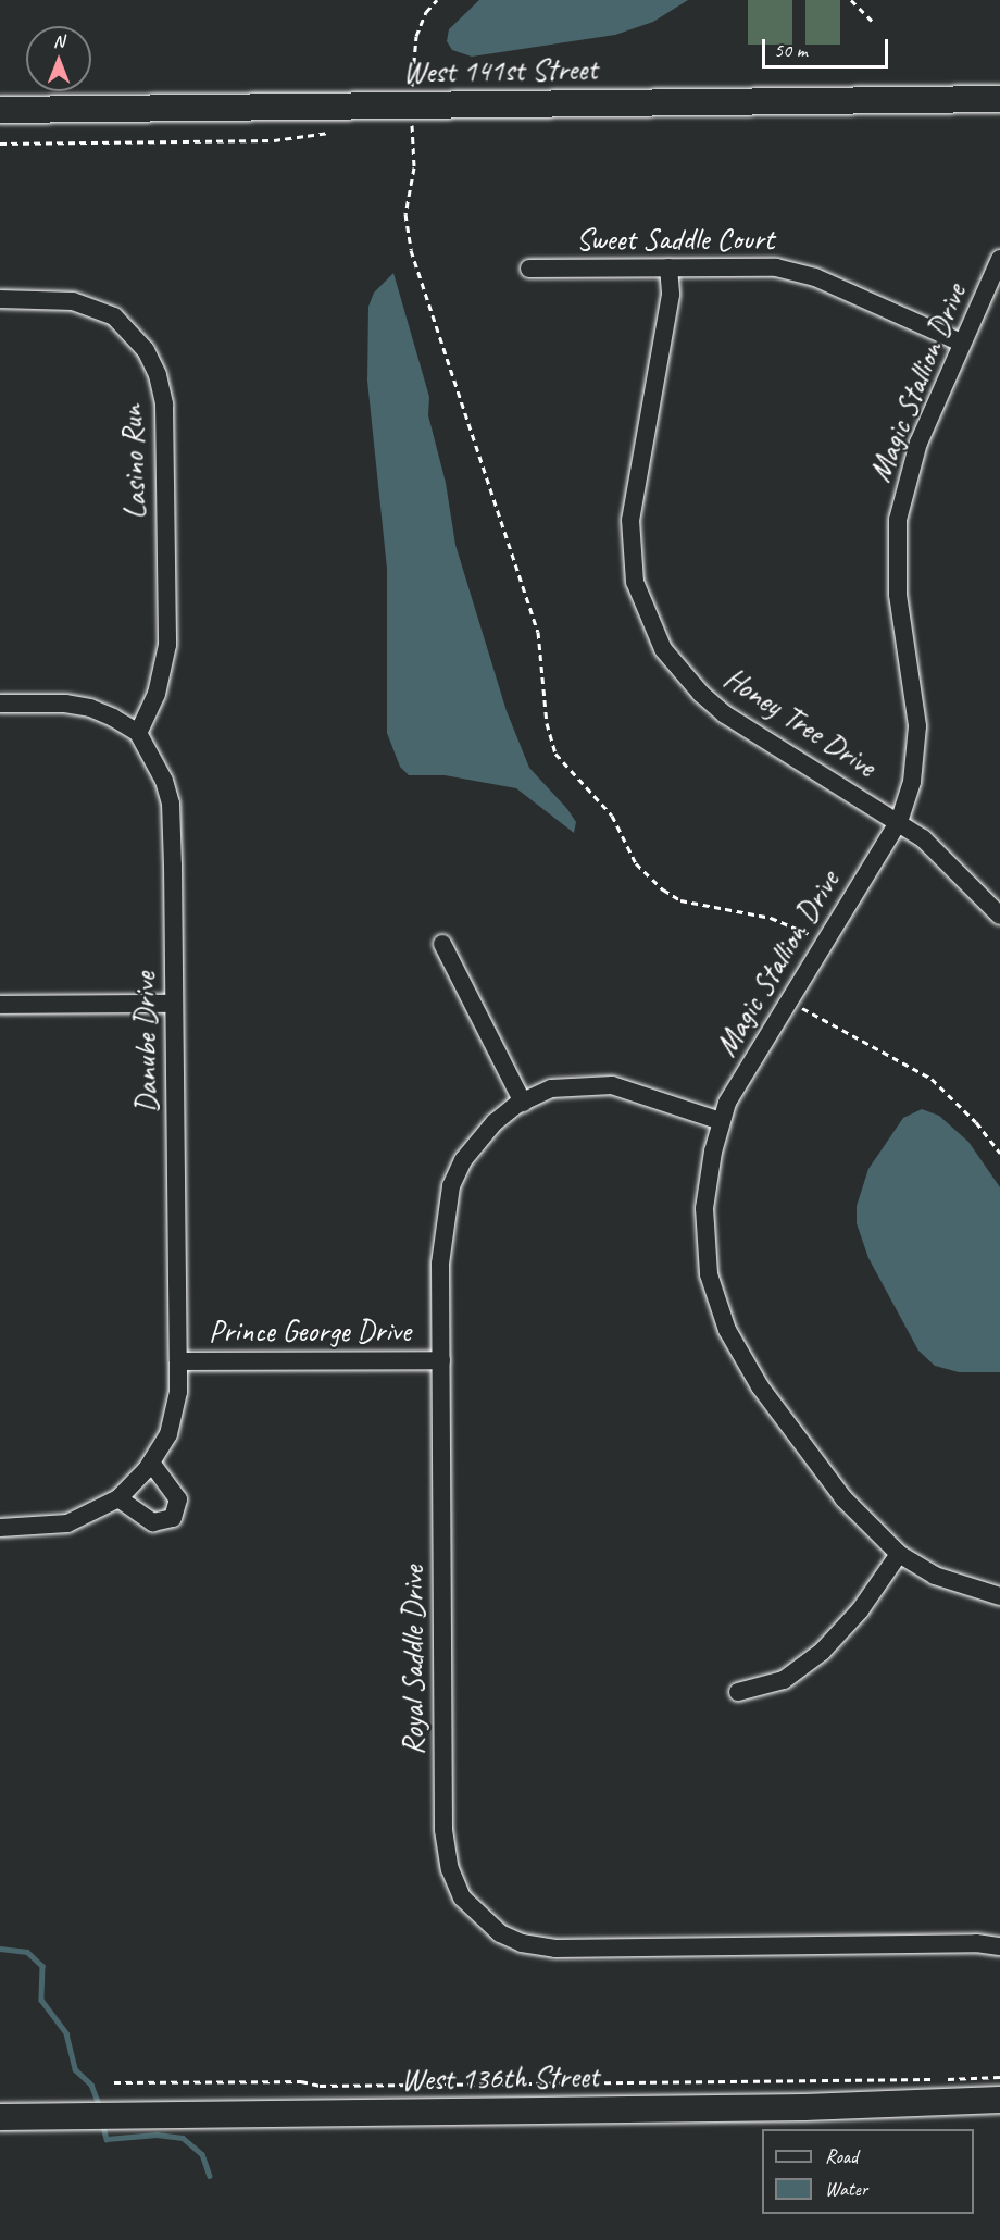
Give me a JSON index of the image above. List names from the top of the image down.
{
  "streets": {
    "street": [
      "West 141st Street",
      "Sweet Saddle Court",
      "Magic Stallion Drive",
      "Lasino Run",
      "Honey Tree Drive",
      "Danube Drive",
      "Prince George Drive",
      "Royal Saddle Drive",
      "West 136th Street"
    ]
  },
  "crossings": [
    ["Sweet Saddle Court", "Magic Stallion Drive"],
    ["Sweet Saddle Court", "Honey Tree Drive"],
    ["Magic Stallion Drive", "Honey Tree Drive"],
    ["Magic Stallion Drive", "Royal Saddle Drive"],
    ["Lasino Run", "Danube Drive"],
    ["Danube Drive", "Prince George Drive"],
    ["Prince George Drive", "Royal Saddle Drive"]
  ],
  "legend": ["Road", "Water"],
  "scale_bar": "50 m",
  "north": "top"
}
